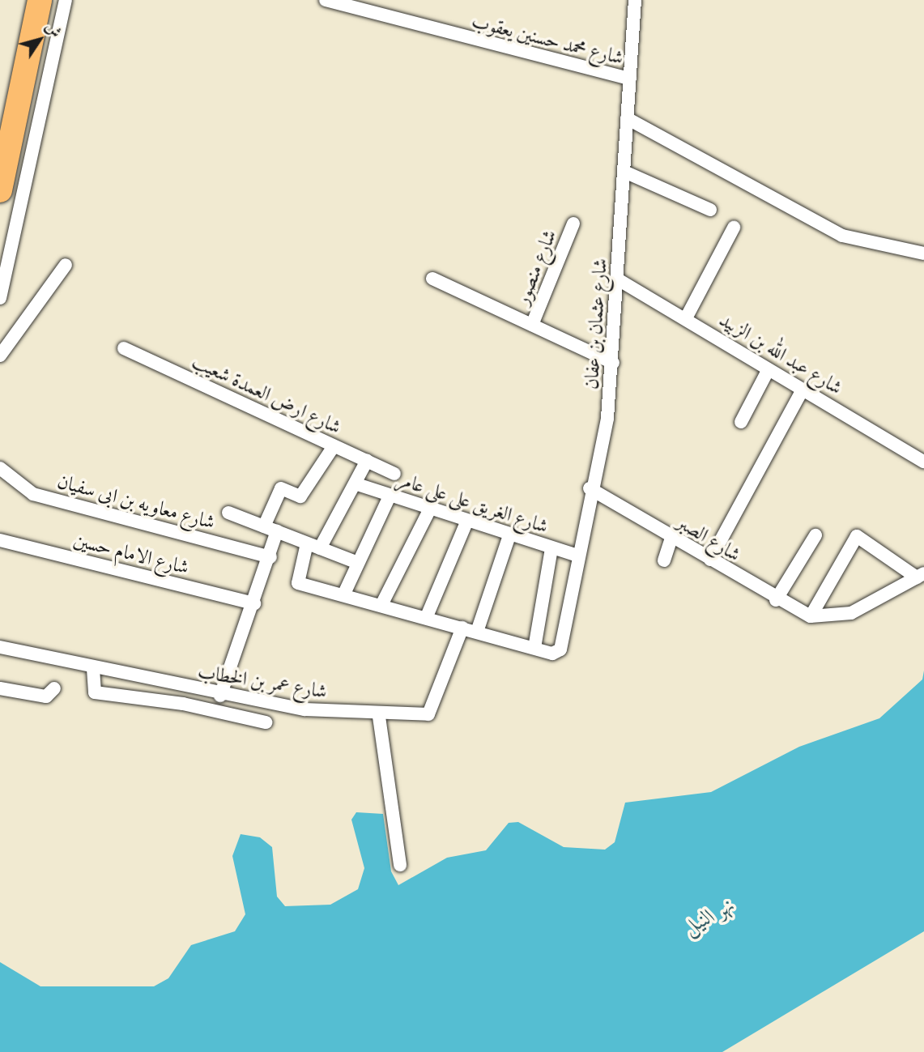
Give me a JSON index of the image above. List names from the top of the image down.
{
  "streets": {
    "street": [
      "شارع محمد حسنين يعقوب",
      "شارع منصور",
      "شارع عثمان بن عفان",
      "شارع عبد الله بن الزبيد",
      "شارع ارض العمدة شعيب",
      "شارع معاويه بن ابى سفيان",
      "شارع الغريق على على عامر",
      "شارع الصبر",
      "شارع الامام حسين",
      "شارع عمر بن الخطاب"
    ]
  },
  "crossings": [
    ["شارع محمد حسنين يعقوب", "شارع عثمان بن عفان"],
    ["شارع عثمان بن عفان", "شارع عبد الله بن الزبيد"],
    ["شارع عثمان بن عفان", "شارع الغريق على على عامر"],
    ["شارع عثمان بن عفان", "شارع الصبر"]
  ],
  "water": ["نهر النيل"],
  "north": "top right"
}
